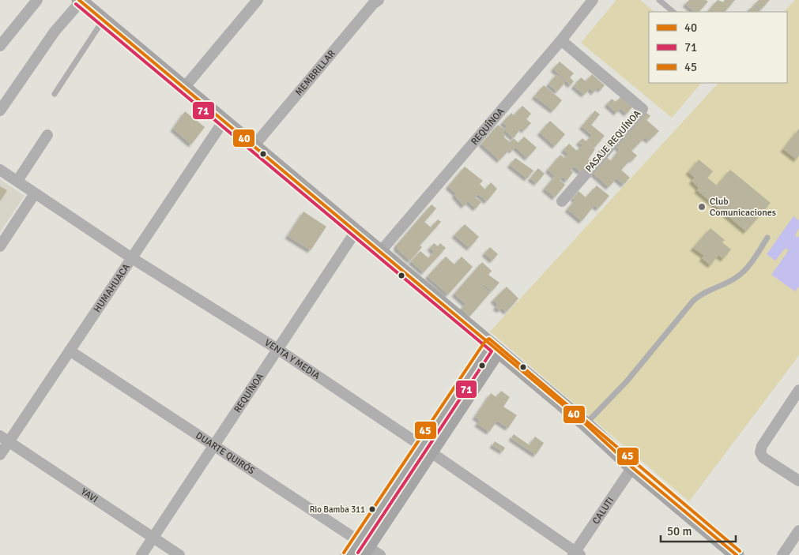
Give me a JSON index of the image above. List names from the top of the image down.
{
  "streets": {
    "street": [
      "MEMBRILLAR",
      "REQUÍNOA",
      "PASAJE REQUÍNOA",
      "HUMAHUACA",
      "VENTA Y MEDIA",
      "DUARTE QUIRÓS",
      "YAVI",
      "CALUTI"
    ]
  },
  "crossings": [
    ["REQUÍNOA", "PASAJE REQUÍNOA"],
    ["REQUÍNOA", "VENTA Y MEDIA"],
    ["REQUÍNOA", "DUARTE QUIRÓS"],
    ["REQUÍNOA", "YAVI"],
    ["HUMAHUACA", "VENTA Y MEDIA"],
    ["HUMAHUACA", "DUARTE QUIRÓS"],
    ["HUMAHUACA", "YAVI"],
    ["VENTA Y MEDIA", "CALUTI"]
  ],
  "places": ["Club Comunicaciones", "Rio Bamba 311"],
  "lines": ["transit line 40", "transit line 71", "transit line 45"],
  "legend": ["40", "71", "45"],
  "scale_bar": "50 m"
}
